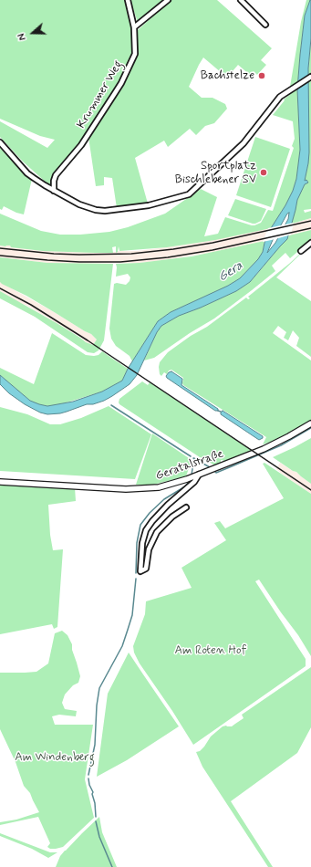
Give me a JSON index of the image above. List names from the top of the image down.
{
  "streets": {
    "street": ["Krummer Weg", "Geratalstraße"]
  },
  "water": ["Gera"],
  "parks": ["Am Roten Hof", "Am Windenberg"],
  "places": ["Bachstelze", "Sportplatz Bischlebener SV"],
  "north": "left"
}
